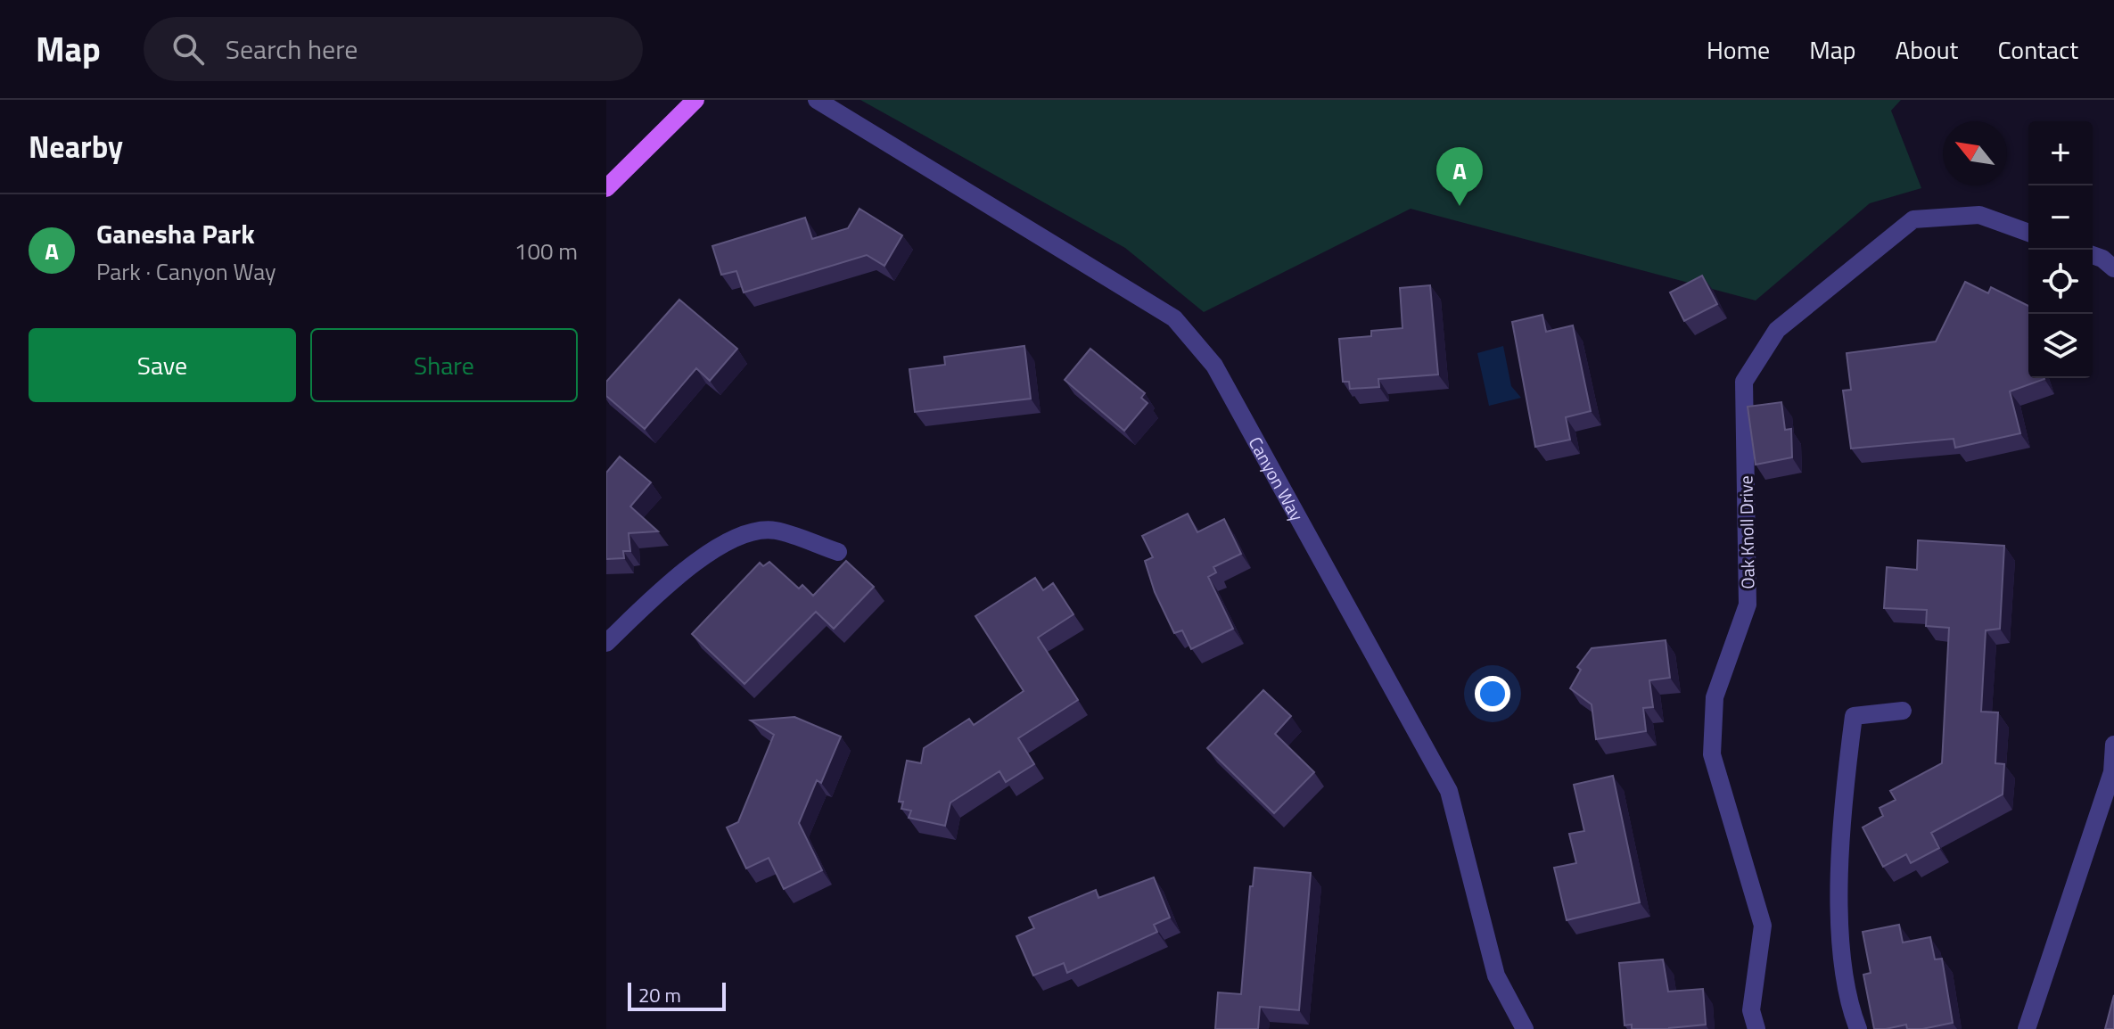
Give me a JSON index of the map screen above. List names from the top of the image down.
{
  "streets": {
    "street": ["Canyon Way", "Oak Knoll Drive"]
  },
  "scale_bar": "20 m",
  "north": "top left",
  "page": {
    "header": "Map",
    "search": "Search here",
    "nav": [
      "Home",
      "Map",
      "About",
      "Contact"
    ],
    "heading": "Nearby",
    "map_buttons": ["+", "−"],
    "pins": "A",
    "list": [
      {
        "mark": "A",
        "name": "Ganesha Park",
        "note": "Park · Canyon Way",
        "value": "100 m"
      }
    ],
    "buttons": ["Save", "Share"],
    "scale": "20 m"
  }
}
